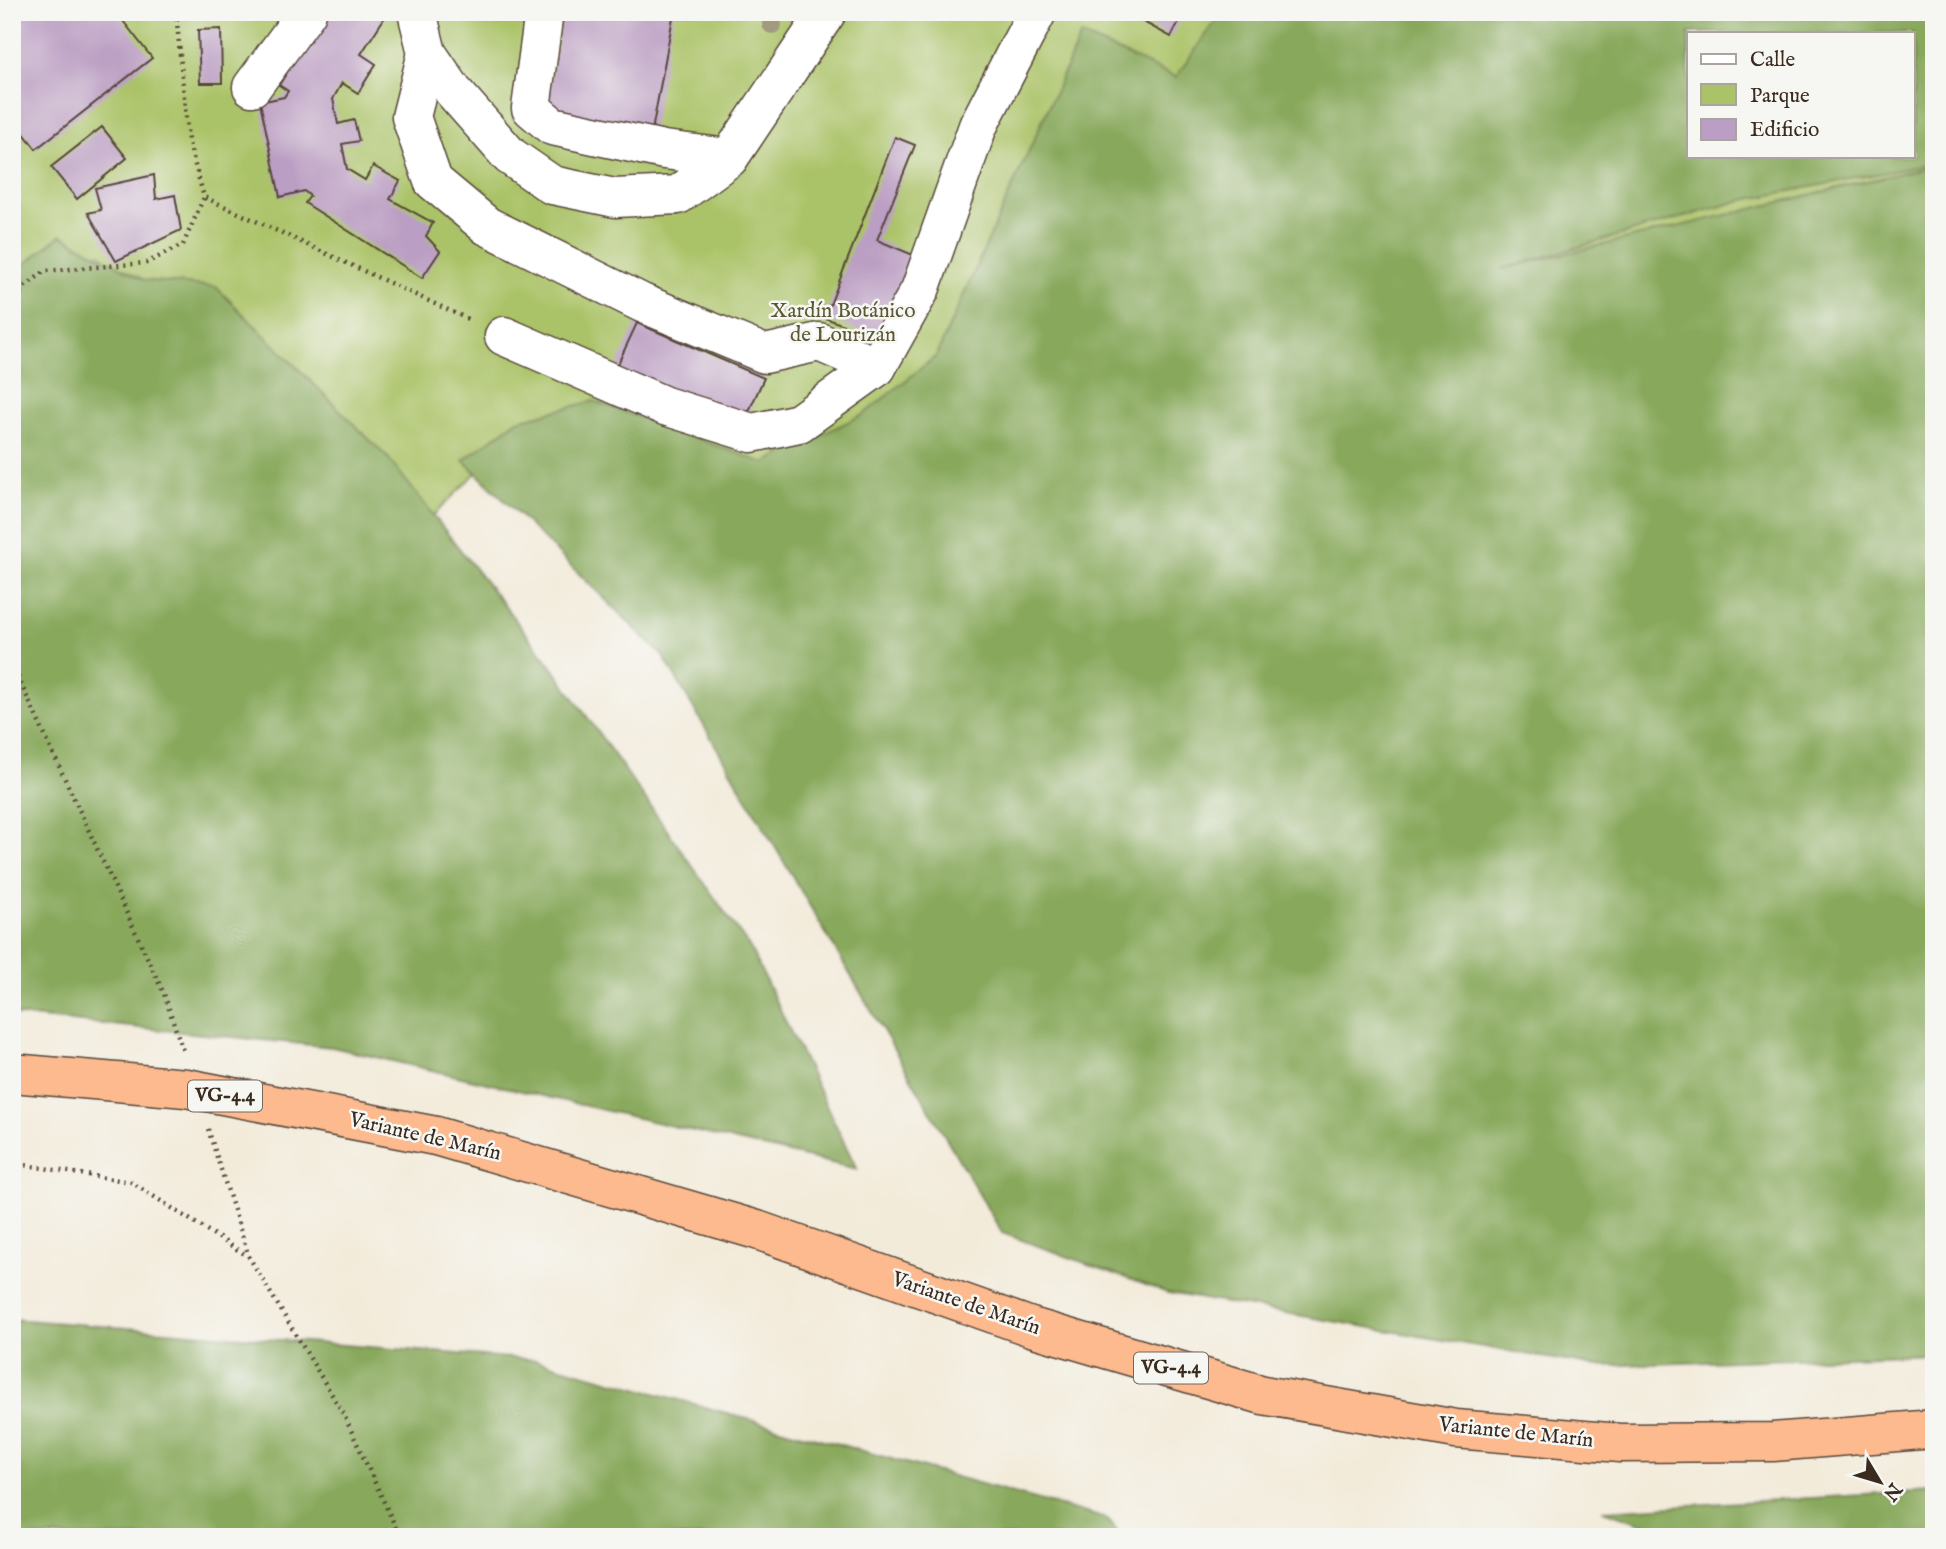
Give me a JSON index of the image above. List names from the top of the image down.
{
  "streets": {
    "highway": ["VG-4.4", "Variante de Marín"]
  },
  "parks": ["Xardín Botánico de Lourizán"],
  "legend": ["Calle", "Parque", "Edificio"],
  "north": "bottom right"
}
